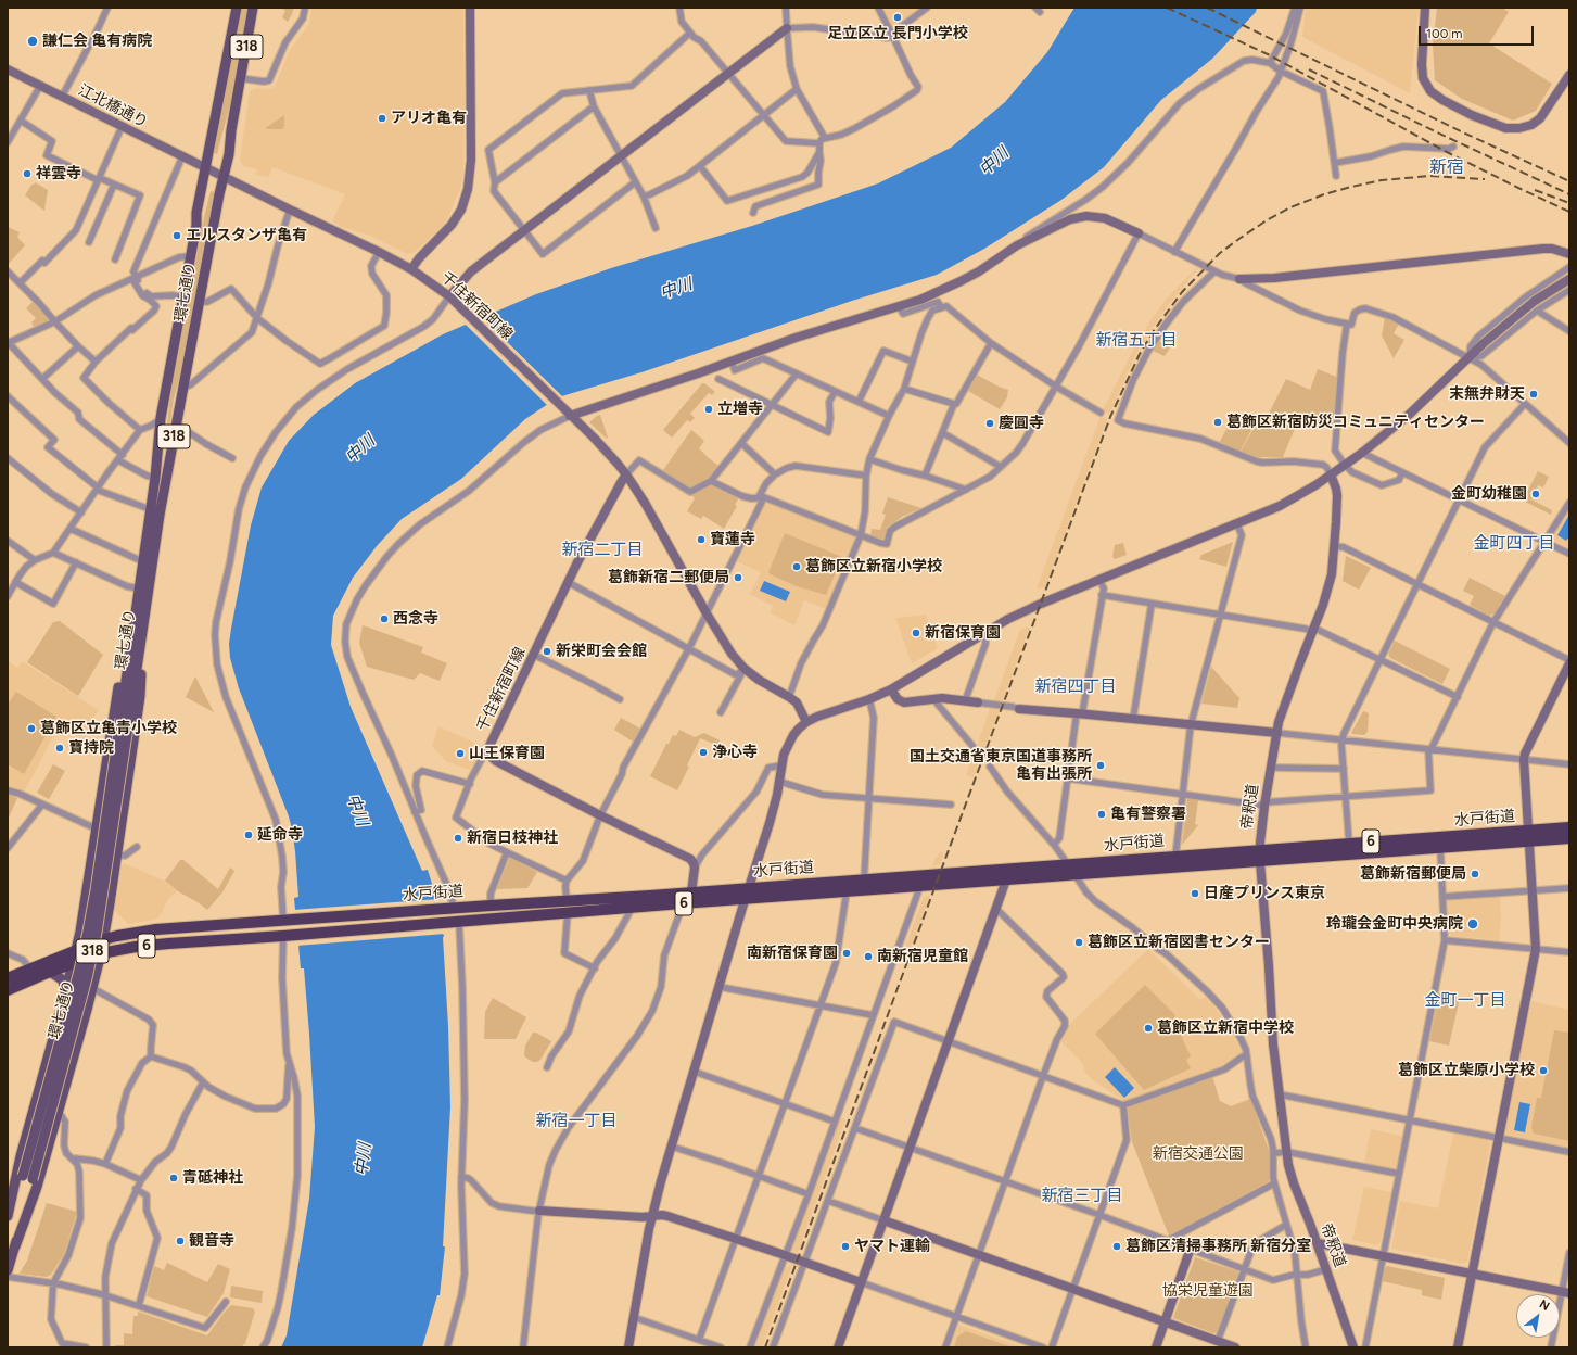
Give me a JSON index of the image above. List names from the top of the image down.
{
  "streets": {
    "highway": ["水戸街道", "6"],
    "main road": ["318", "環七通り"],
    "street": ["江北橋通り", "千住新宿町線", "帝釈道"]
  },
  "crossings": [
    ["江北橋通り", "環七通り"],
    ["江北橋通り", "千住新宿町線"],
    ["環七通り", "千住新宿町線"],
    ["帝釈道", "水戸街道"]
  ],
  "districts": [
    "新宿",
    "新宿五丁目",
    "金町四丁目",
    "新宿二丁目",
    "新宿四丁目",
    "金町一丁目",
    "新宿一丁目",
    "新宿三丁目"
  ],
  "water": ["中川"],
  "parks": ["新宿交通公園", "協栄児童遊園"],
  "places": [
    "足立区立 長門小学校",
    "謙仁会 亀有病院",
    "アリオ亀有",
    "祥雲寺",
    "エルスタンザ亀有",
    "末無弁財天",
    "立増寺",
    "葛飾区新宿防災コミュニティセンター",
    "慶圓寺",
    "金町幼稚園",
    "寶蓮寺",
    "葛飾区立新宿小学校",
    "葛飾新宿二郵便局",
    "西念寺",
    "新宿保育園",
    "新栄町会会館",
    "葛飾区立亀青小学校",
    "寶持院",
    "浄心寺",
    "山王保育園",
    "国土交通省東京国道事務所 亀有出張所",
    "亀有警察署",
    "延命寺",
    "新宿日枝神社",
    "葛飾新宿郵便局",
    "日産プリンス東京",
    "玲瓏会金町中央病院",
    "葛飾区立新宿図書センター",
    "南新宿保育園",
    "南新宿児童館",
    "葛飾区立新宿中学校",
    "葛飾区立柴原小学校",
    "青砥神社",
    "観音寺",
    "ヤマト運輸",
    "葛飾区清掃事務所 新宿分室"
  ],
  "scale_bar": "100 m",
  "north": "top right"
}
